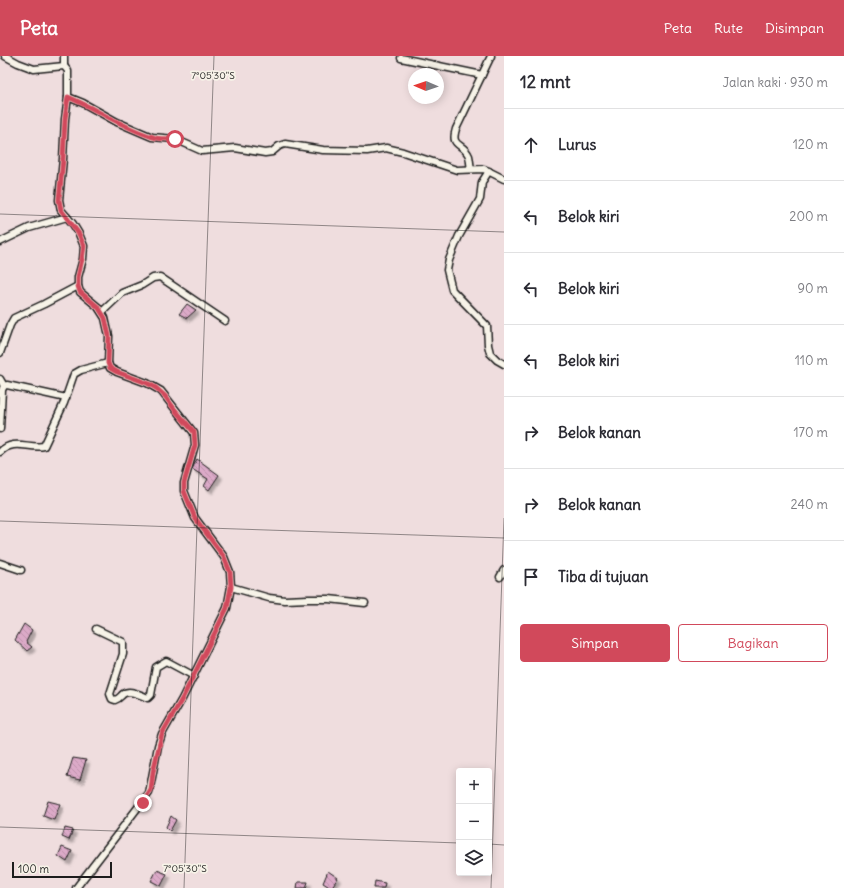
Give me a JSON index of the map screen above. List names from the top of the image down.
{
  "scale_bar": "100 m",
  "north": "left",
  "page": {
    "header": "Peta",
    "nav": ["Peta", "Rute", "Disimpan"],
    "heading": ["12 mnt", "Jalan kaki · 930 m"],
    "list": [
      ["Lurus", "120 m"],
      ["Belok kiri", "200 m"],
      ["Belok kiri", "90 m"],
      ["Belok kiri", "110 m"],
      ["Belok kanan", "170 m"],
      ["Belok kanan", "240 m"],
      "Tiba di tujuan"
    ],
    "buttons": ["Simpan", "Bagikan"],
    "map_buttons": ["+", "−"],
    "scale": "100 m"
  },
  "coordinates": ["7°05'30\"S"]
}
